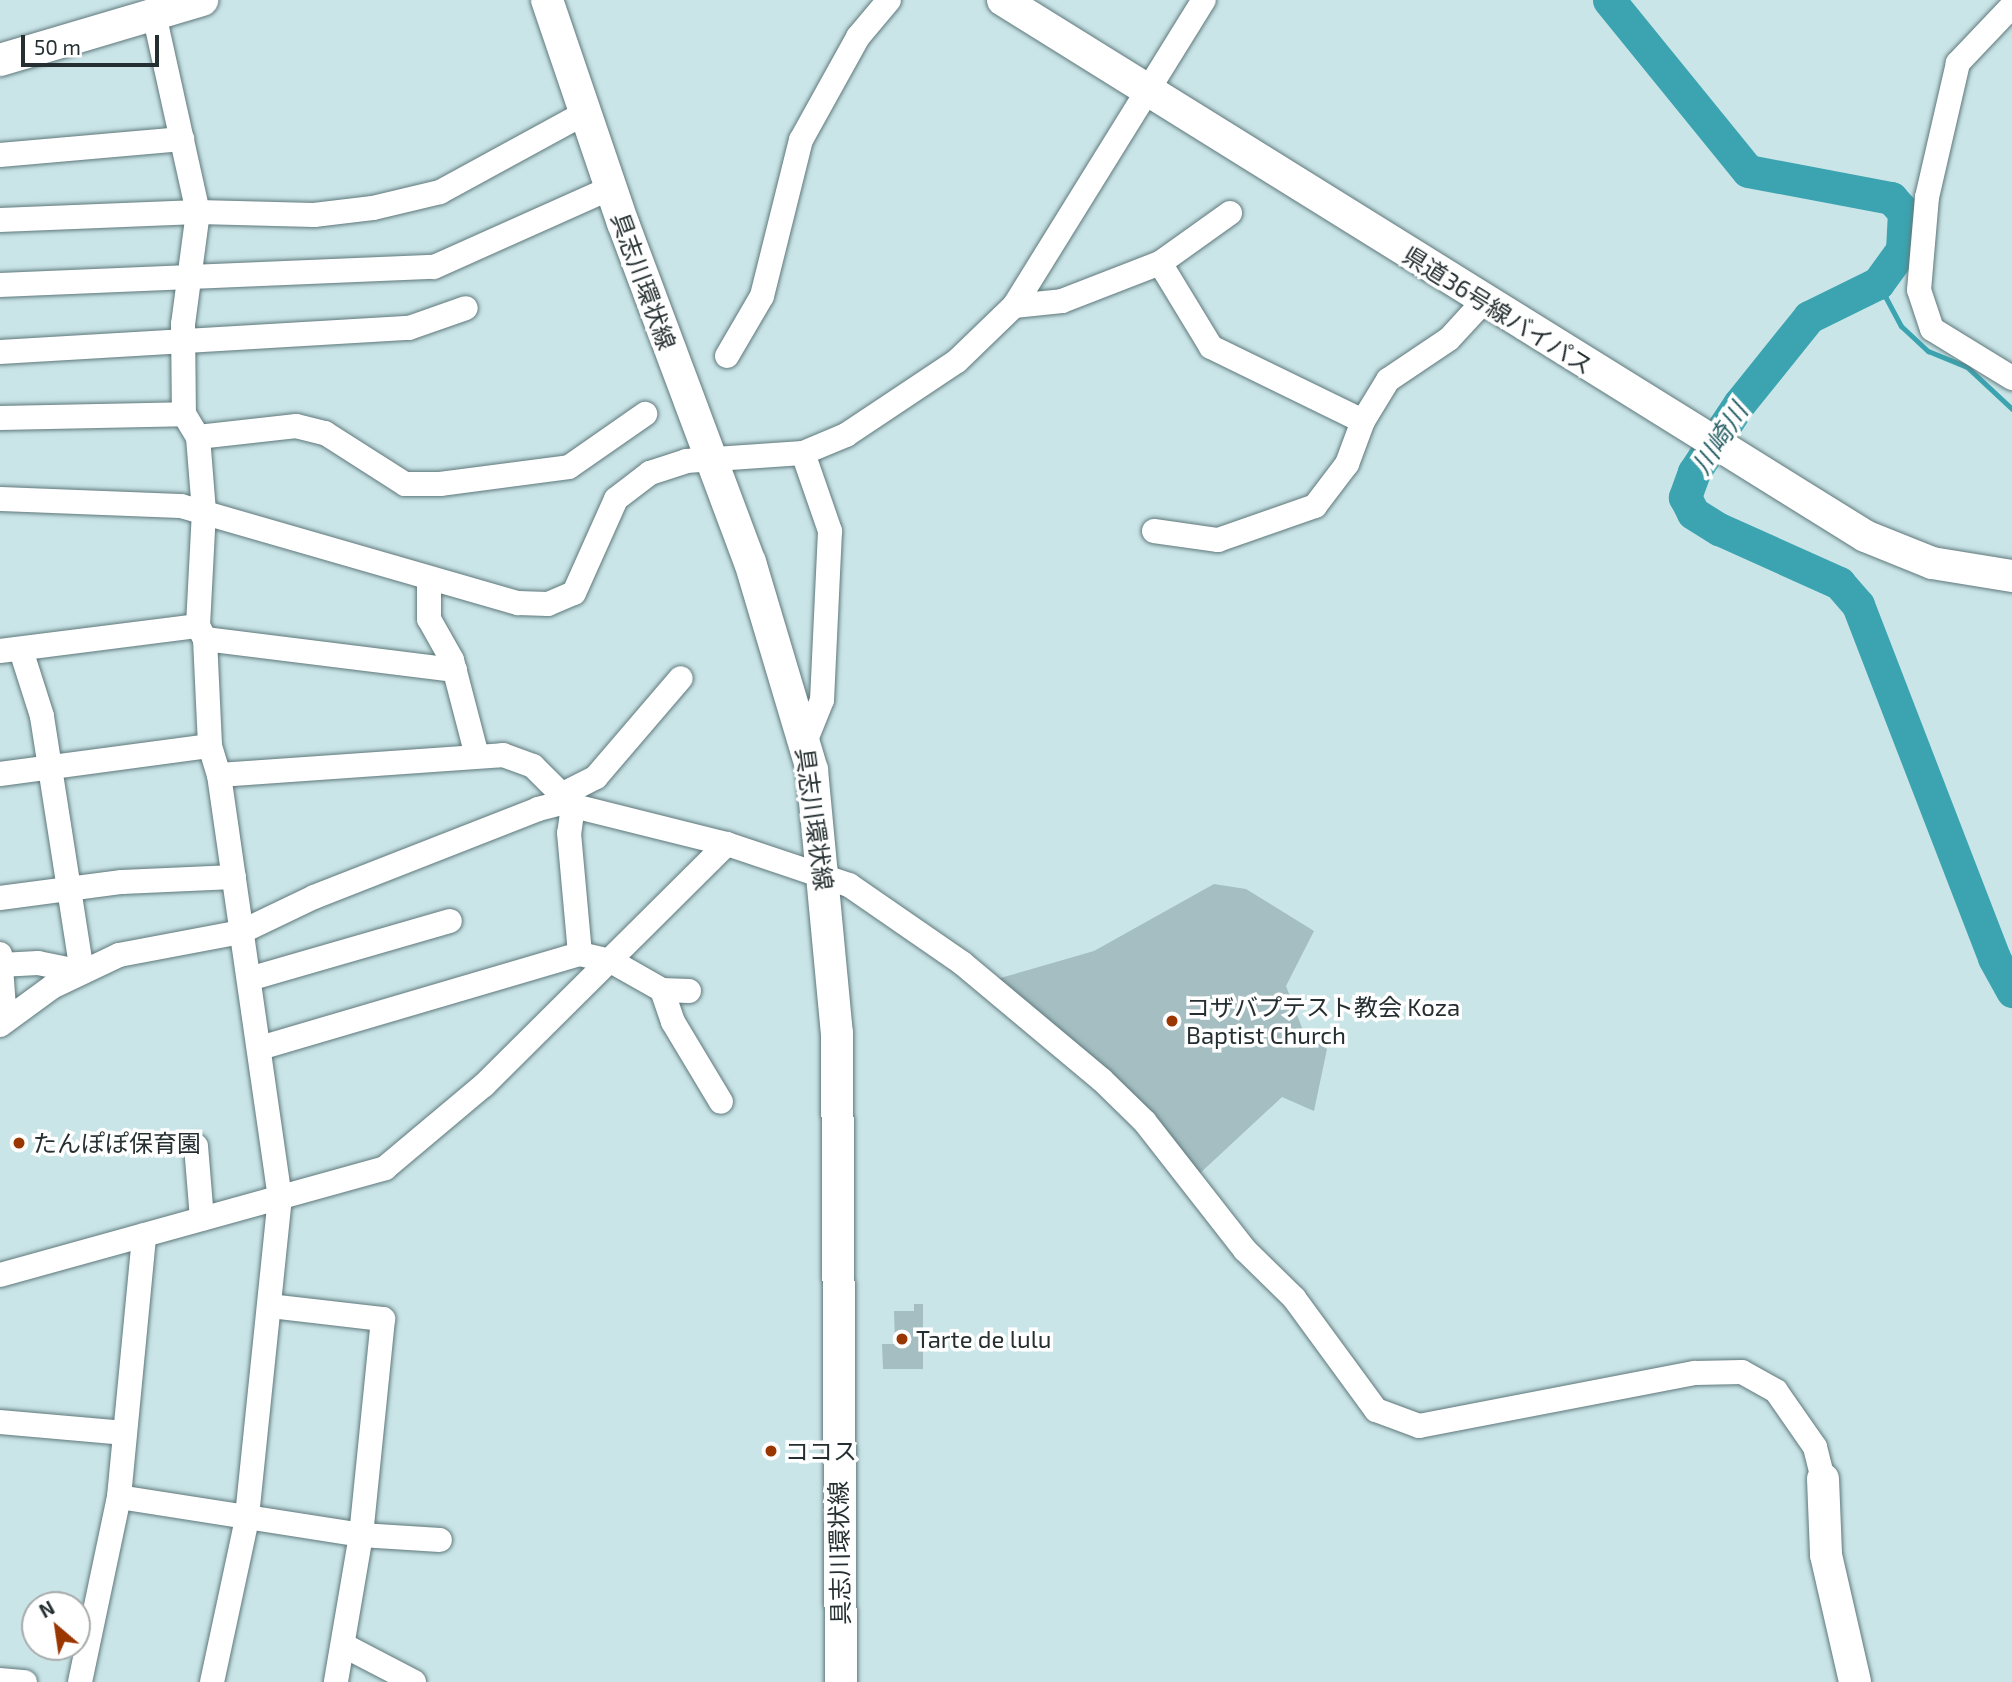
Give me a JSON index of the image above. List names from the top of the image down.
{
  "streets": {
    "main road": ["具志川環状線", "県道36号線バイパス"]
  },
  "water": ["川崎川"],
  "places": [
    "コザバプテスト教会 Koza Baptist Church",
    "たんぽぽ保育園",
    "Tarte de lulu",
    "ココス"
  ],
  "scale_bar": "50 m",
  "north": "top left"
}
